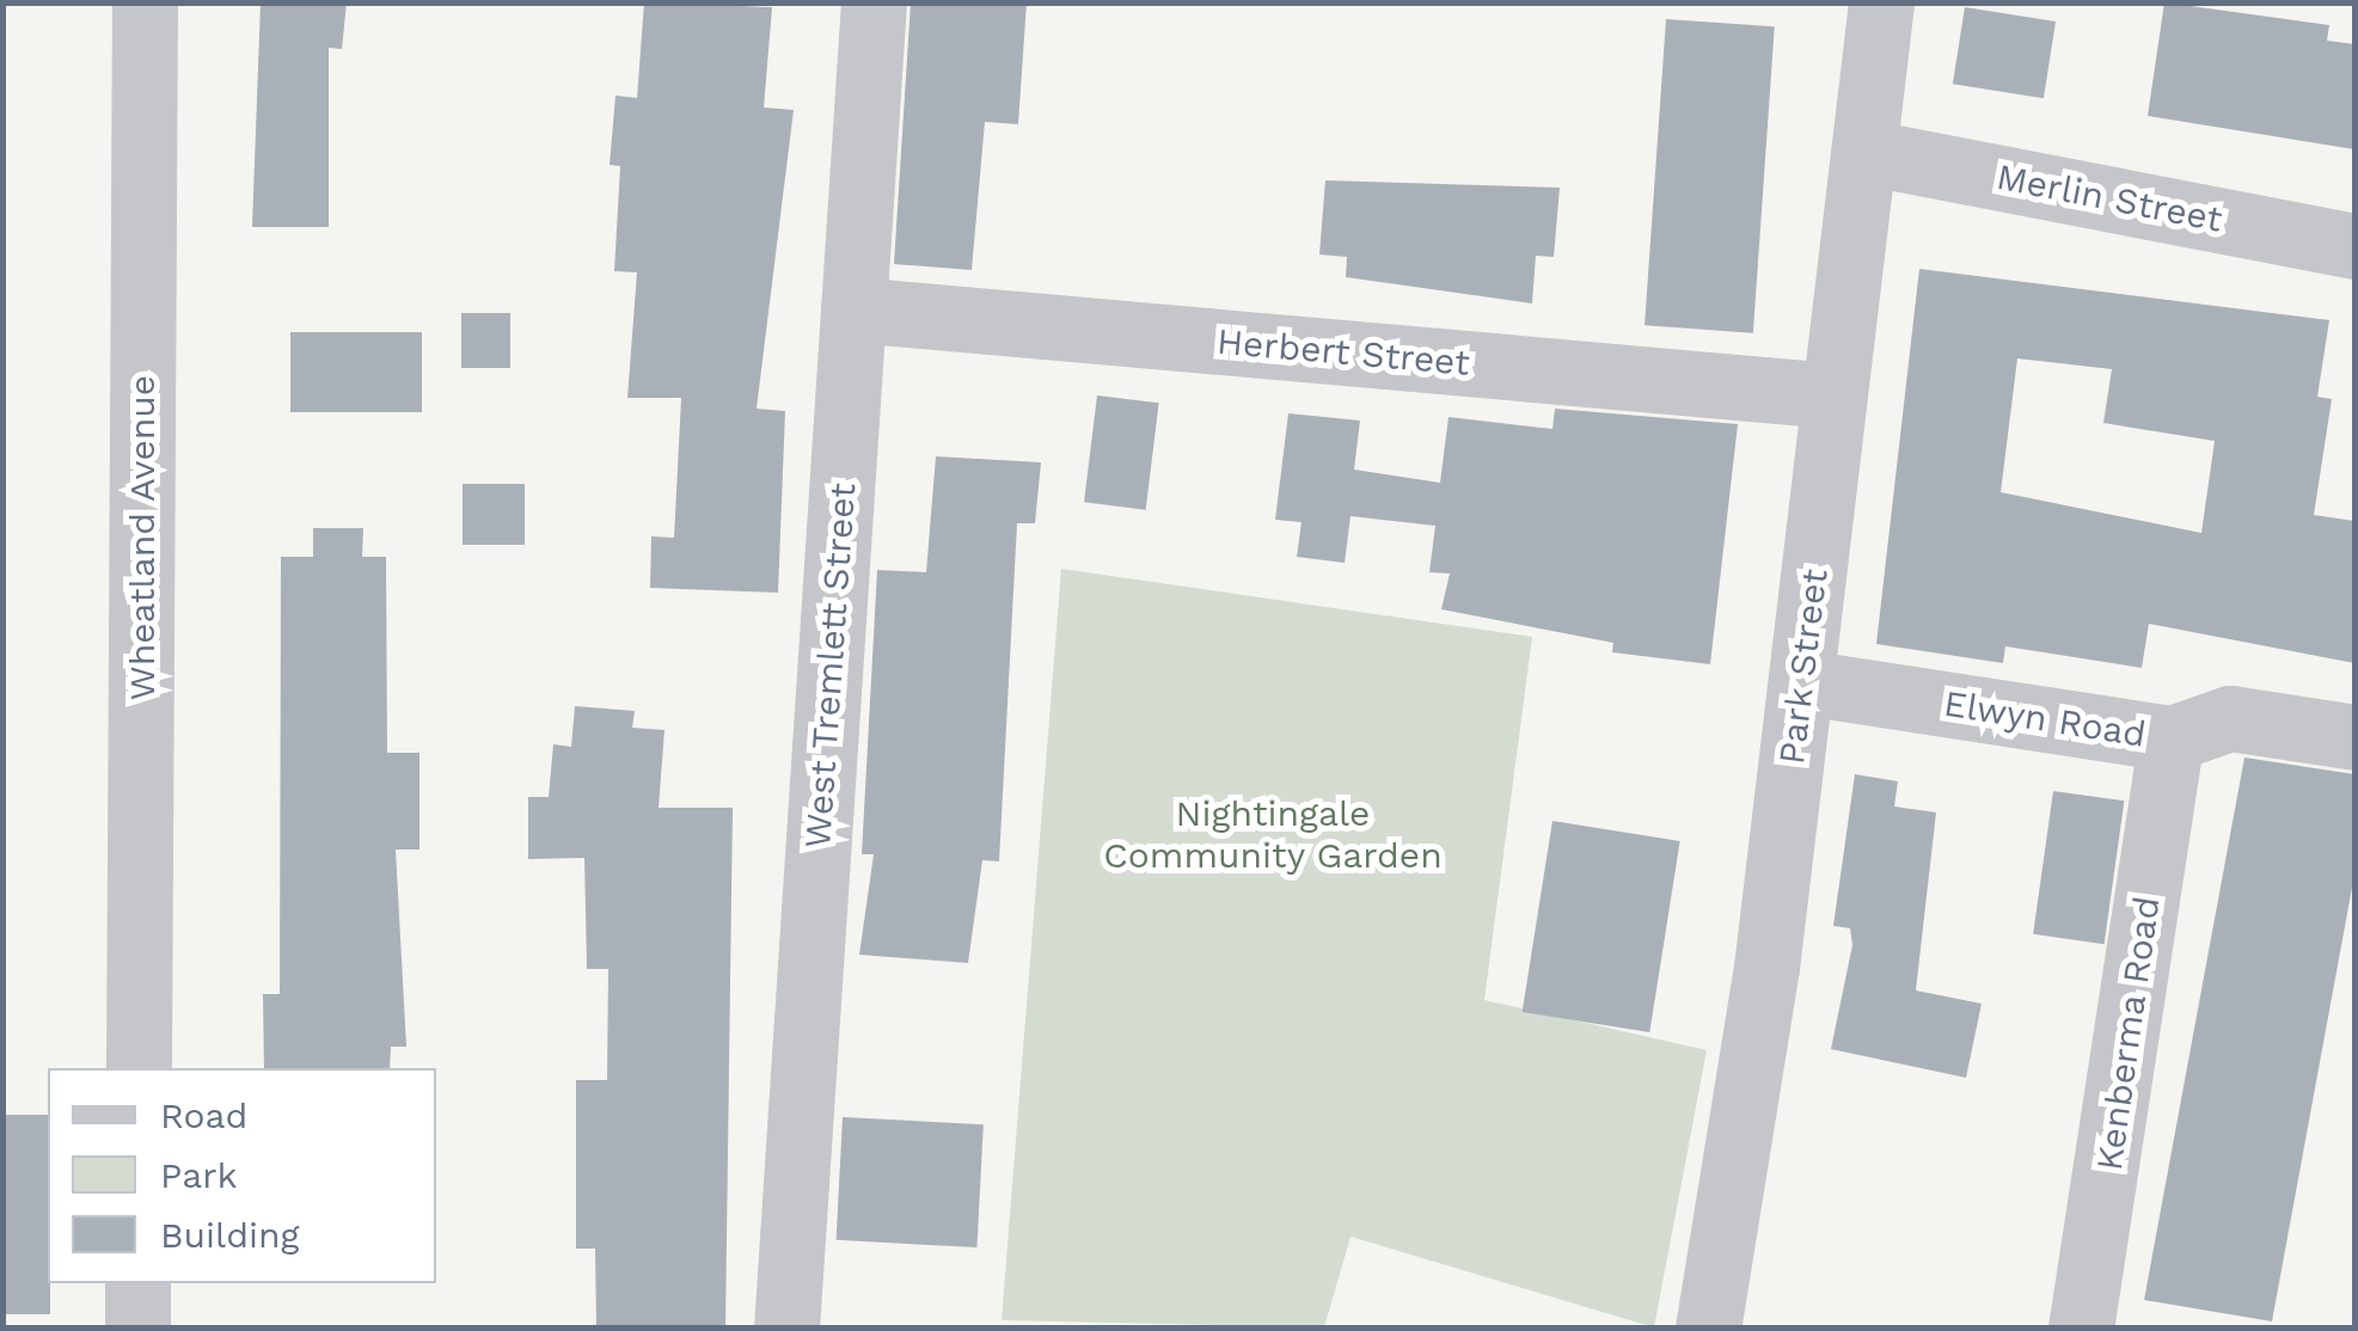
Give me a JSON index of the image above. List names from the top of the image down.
{
  "streets": {
    "street": [
      "Merlin Street",
      "Herbert Street",
      "Wheatland Avenue",
      "West Tremlett Street",
      "Park Street",
      "Elwyn Road",
      "Kenberma Road"
    ]
  },
  "crossings": [
    ["Merlin Street", "Park Street"],
    ["Herbert Street", "West Tremlett Street"],
    ["Herbert Street", "Park Street"],
    ["Park Street", "Elwyn Road"],
    ["Elwyn Road", "Kenberma Road"]
  ],
  "parks": ["Nightingale Community Garden"],
  "legend": ["Road", "Park", "Building"]
}
